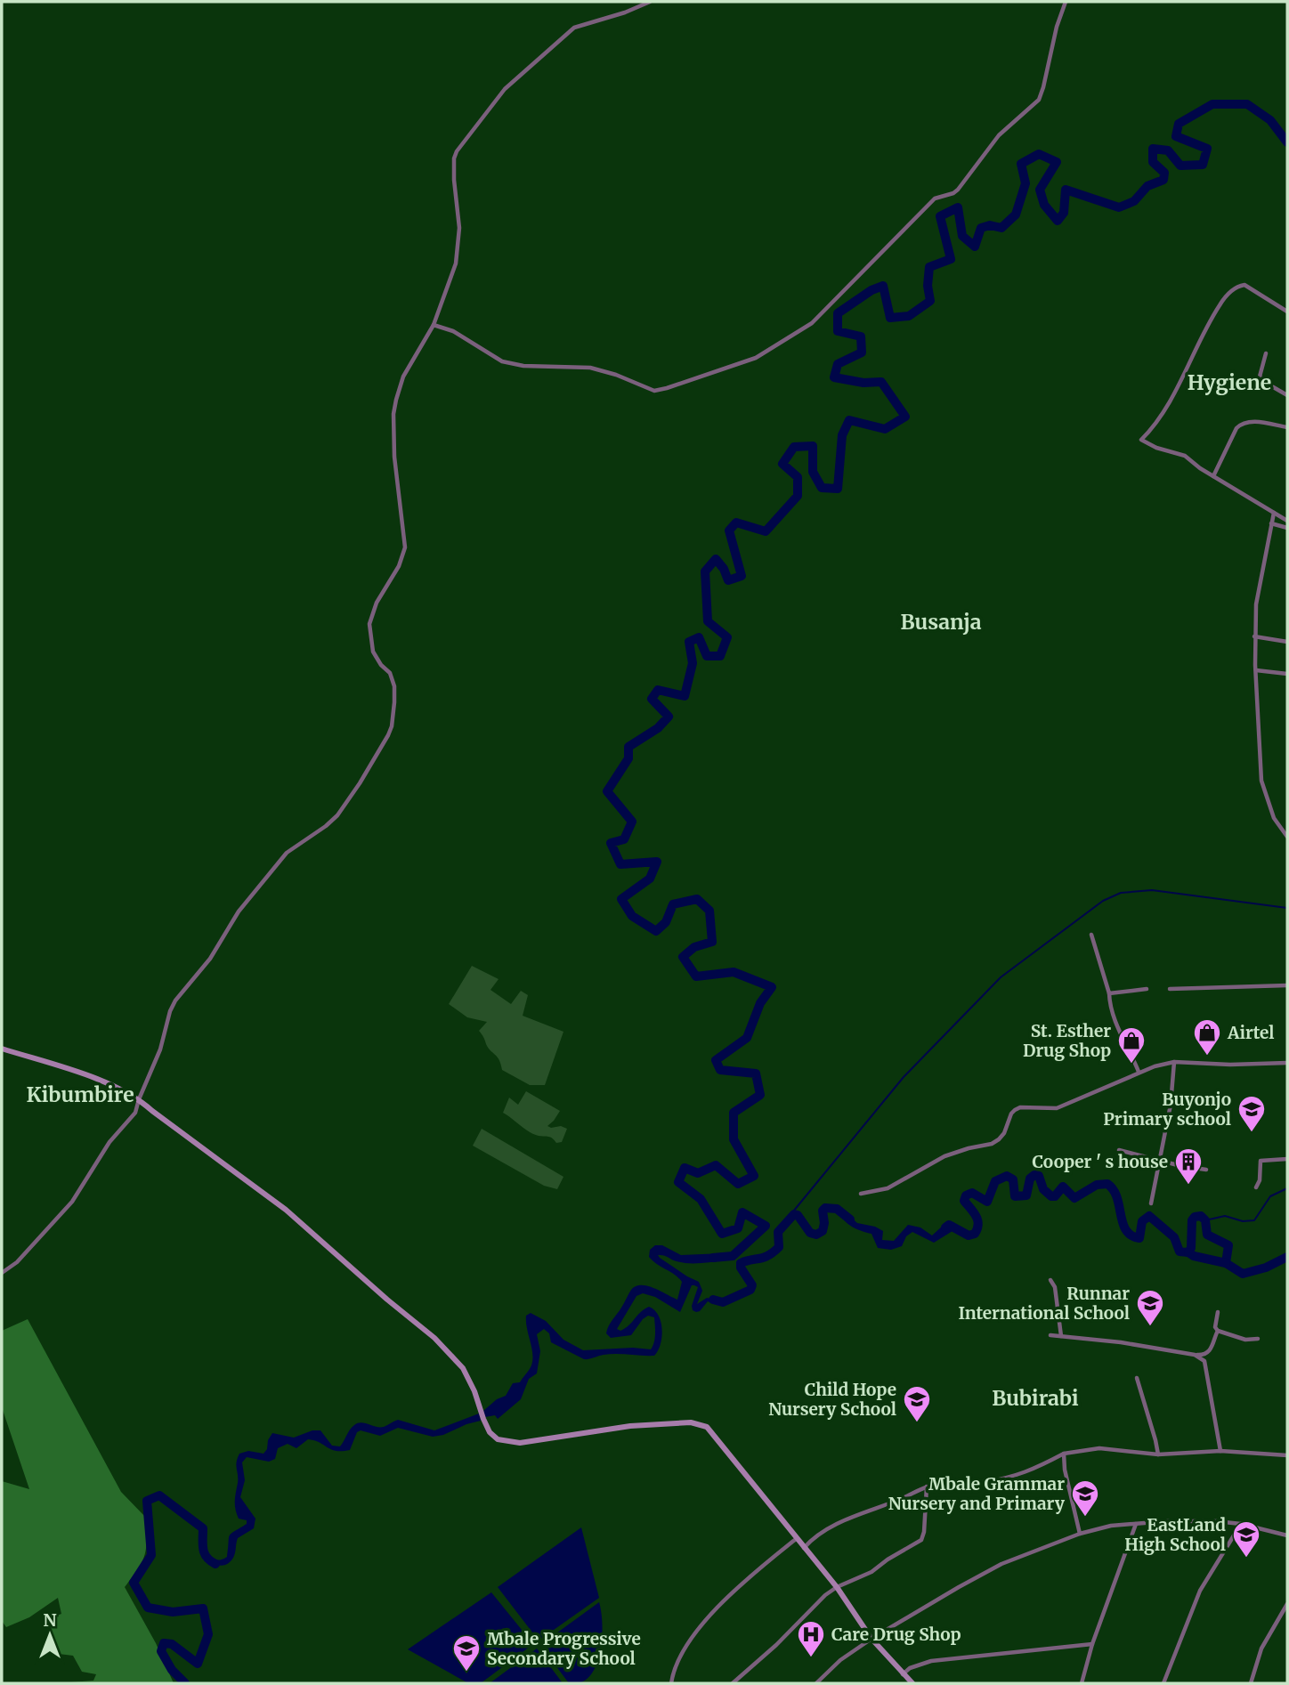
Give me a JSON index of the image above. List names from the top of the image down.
{
  "districts": [
    "Hygiene",
    "Busanja",
    "Kibumbire",
    "Bubirabi"
  ],
  "places": {
    "shop": ["Airtel", "St. Esther Drug Shop"],
    "school or university": [
      "Buyonjo Primary school",
      "Runnar International School",
      "Child Hope Nursery School",
      "Mbale Grammar Nursery and Primary",
      "EastLand High School",
      "Mbale Progressive Secondary School"
    ],
    "building": ["Cooper ' s house"],
    "hospital": ["Care Drug Shop"]
  },
  "north": "top"
}
